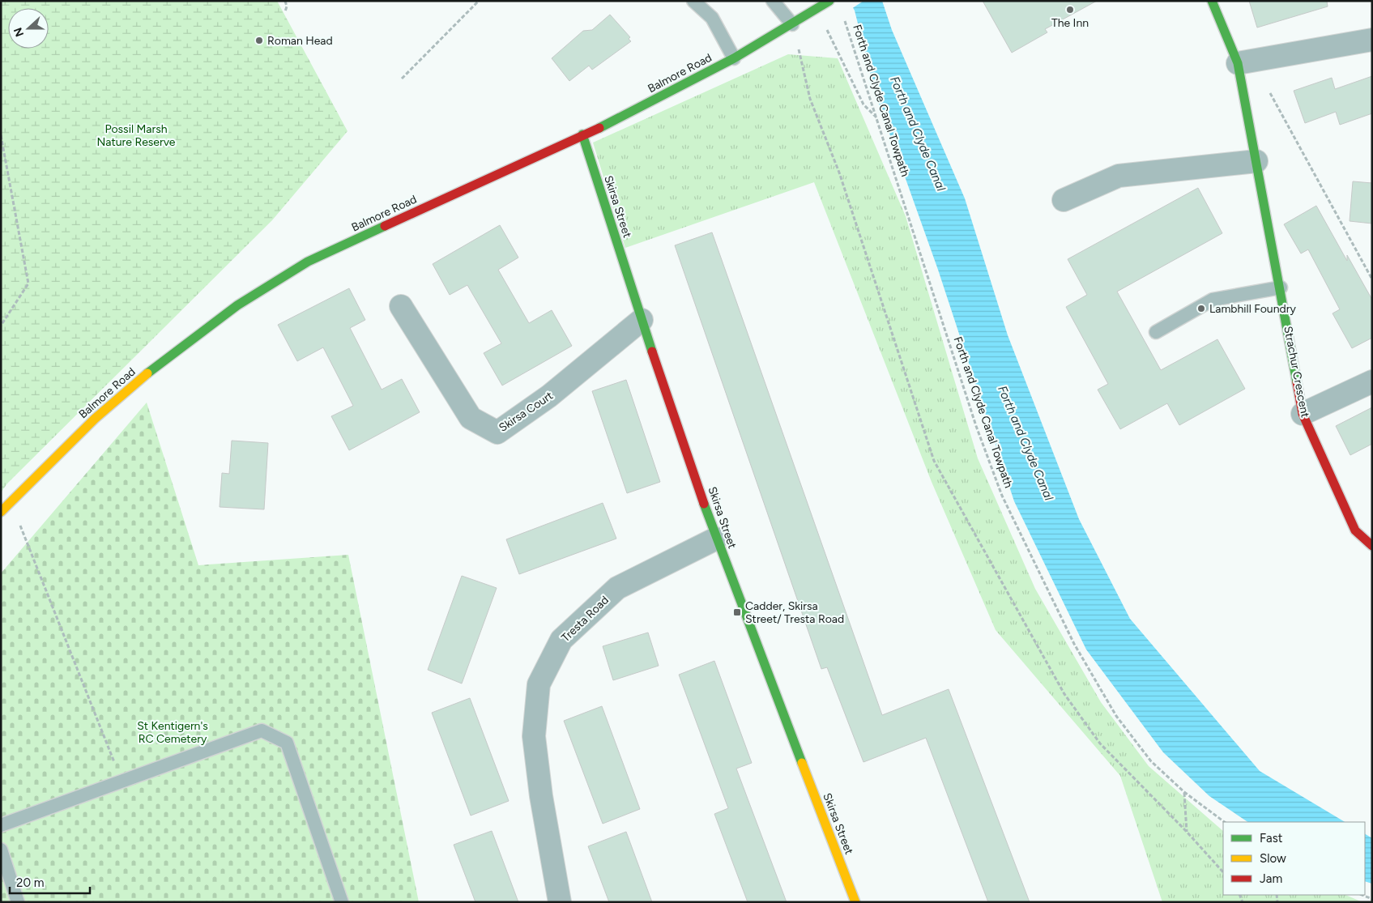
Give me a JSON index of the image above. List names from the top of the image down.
{
  "streets": {
    "street": [
      "Balmore Road",
      "Skirsa Street",
      "Strachur Crescent",
      "Skirsa Court",
      "Tresta Road"
    ],
    "path": ["Forth and Clyde Canal Towpath"]
  },
  "crossings": [
    ["Balmore Road", "Skirsa Street"],
    ["Skirsa Street", "Skirsa Court"],
    ["Skirsa Street", "Tresta Road"]
  ],
  "water": ["Forth and Clyde Canal"],
  "parks": ["Possil Marsh Nature Reserve", "St Kentigern's RC Cemetery"],
  "places": {
    "other": ["The Inn", "Roman Head", "Lambhill Foundry"],
    "transit": ["Cadder, Skirsa Street/ Tresta Road"]
  },
  "legend": ["Fast", "Slow", "Jam"],
  "scale_bar": "20 m",
  "north": "left"
}
